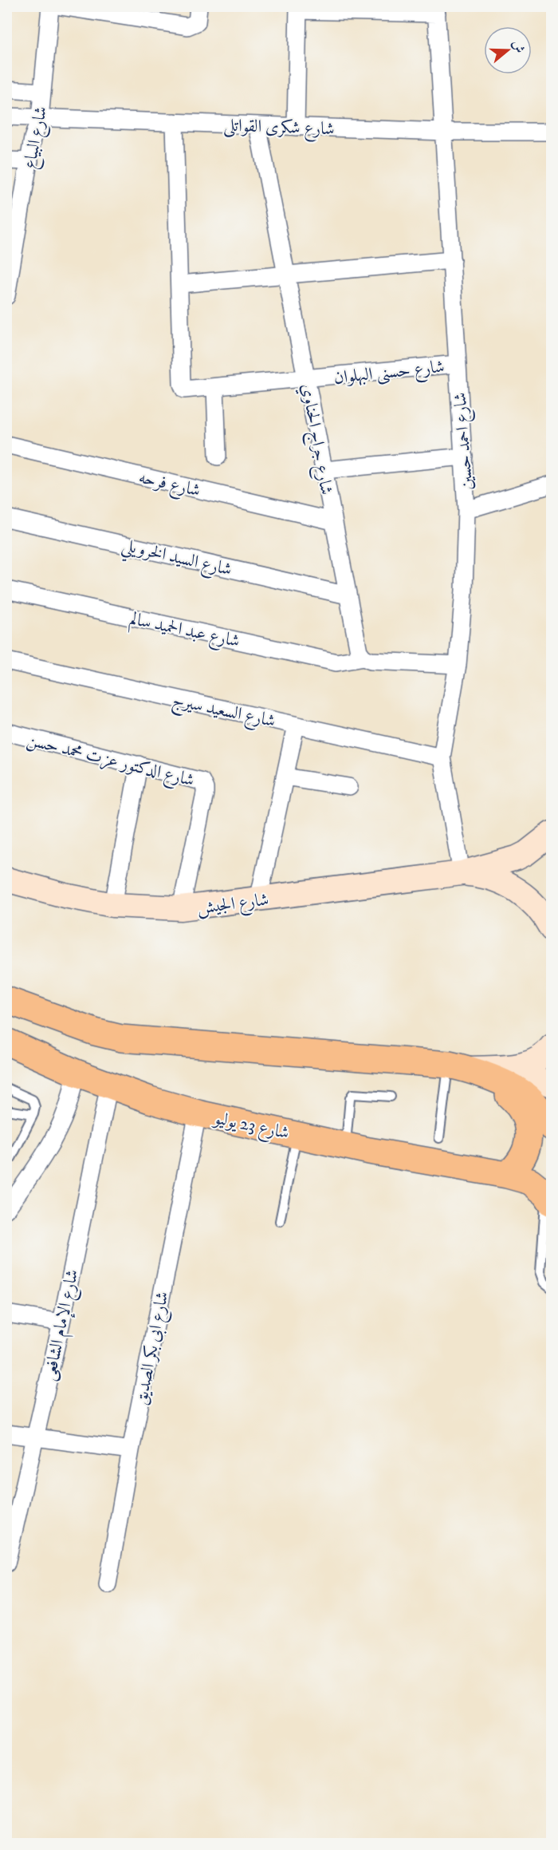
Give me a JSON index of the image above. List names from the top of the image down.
{
  "streets": {
    "main road": ["شارع 23 يوليو"],
    "street": [
      "شارع شكرى القواتلى",
      "شارع البياع",
      "شارع حسنى البهلوان",
      "شارع جراج الحناوي",
      "شارع احمد حسين",
      "شارع فرحه",
      "شارع السيد الخرويلي",
      "شارع عبد الحميد سالم",
      "شارع السعيد سيرج",
      "شارع الدكتور عزت محمد حسن",
      "شارع الجيش",
      "شارع الإمام الشافعى",
      "شارع ابى بكر الصديق"
    ]
  },
  "crossings": [
    ["شارع شكرى القواتلى", "شارع البياع"],
    ["شارع شكرى القواتلى", "شارع جراج الحناوي"],
    ["شارع شكرى القواتلى", "شارع احمد حسين"],
    ["شارع حسنى البهلوان", "شارع جراج الحناوي"],
    ["شارع حسنى البهلوان", "شارع احمد حسين"],
    ["شارع جراج الحناوي", "شارع فرحه"],
    ["شارع جراج الحناوي", "شارع السيد الخرويلي"],
    ["شارع جراج الحناوي", "شارع عبد الحميد سالم"],
    ["شارع احمد حسين", "شارع السعيد سيرج"],
    ["شارع احمد حسين", "شارع الجيش"],
    ["شارع الدكتور عزت محمد حسن", "شارع الجيش"],
    ["شارع 23 يوليو", "شارع الإمام الشافعى"],
    ["شارع 23 يوليو", "شارع ابى بكر الصديق"]
  ],
  "north": "right"
}
